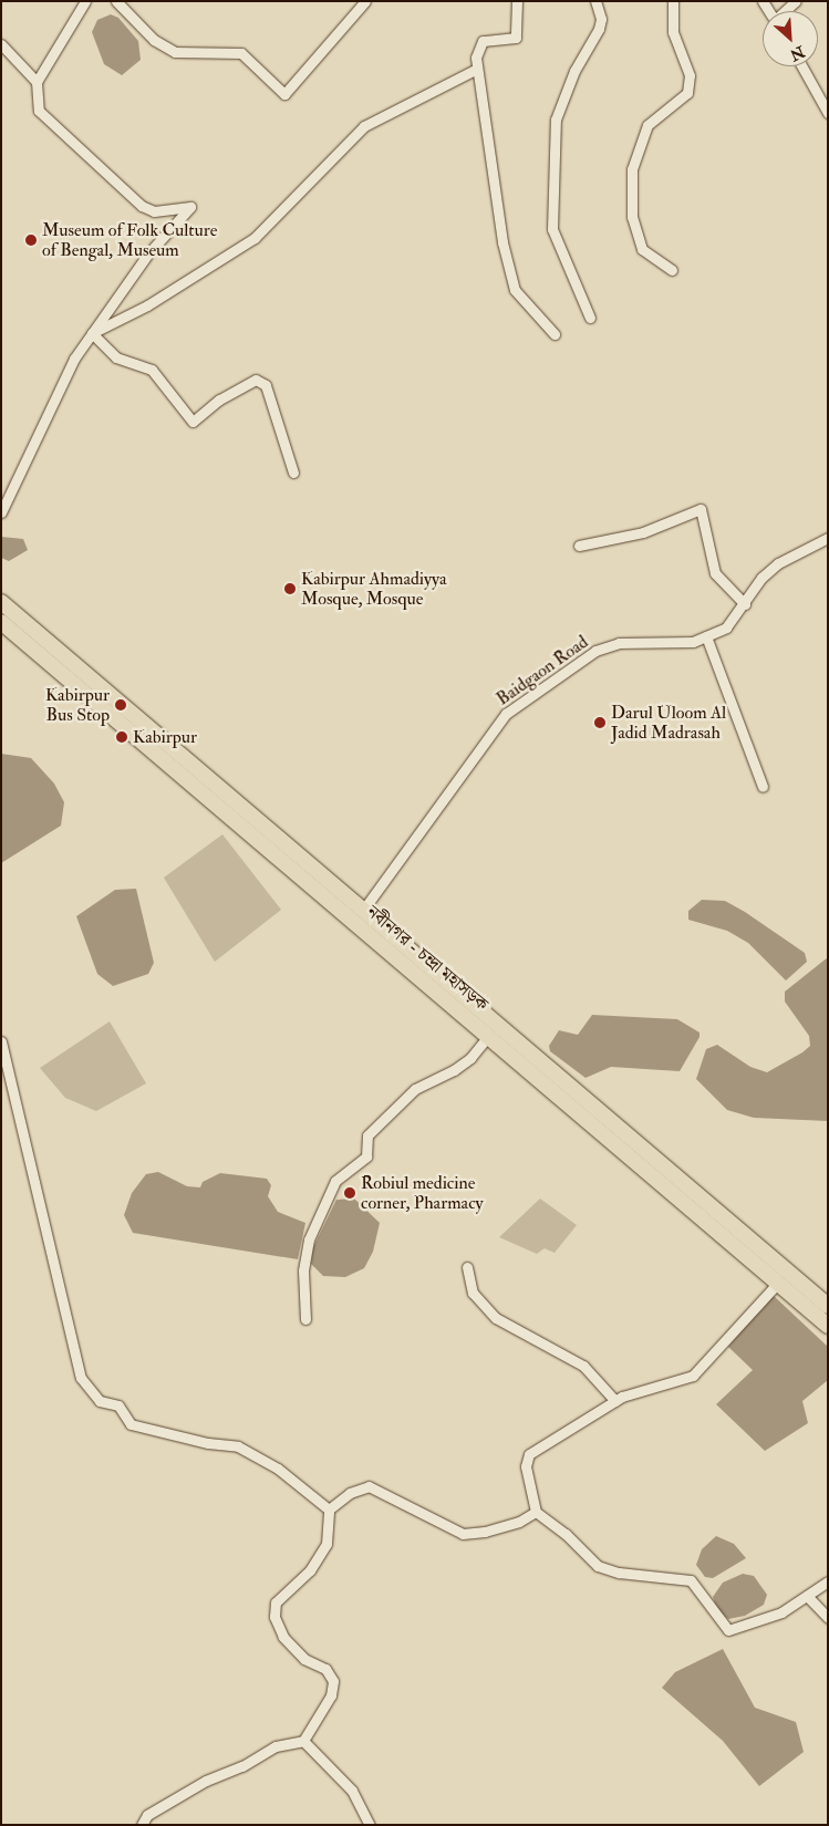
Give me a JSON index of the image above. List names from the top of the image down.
{
  "streets": {
    "highway": ["নবীনগর - চন্দ্রা মহাসড়ক"],
    "street": ["Baidgaon Road"]
  },
  "crossings": [
    ["Baidgaon Road", "নবীনগর - চন্দ্রা মহাসড়ক"]
  ],
  "places": [
    "Museum of Folk Culture of Bengal, Museum",
    "Kabirpur Ahmadiyya Mosque, Mosque",
    "Kabirpur Bus Stop",
    "Darul Uloom Al Jadid Madrasah",
    "Kabirpur",
    "Robiul medicine corner, Pharmacy"
  ],
  "north": "bottom right"
}
